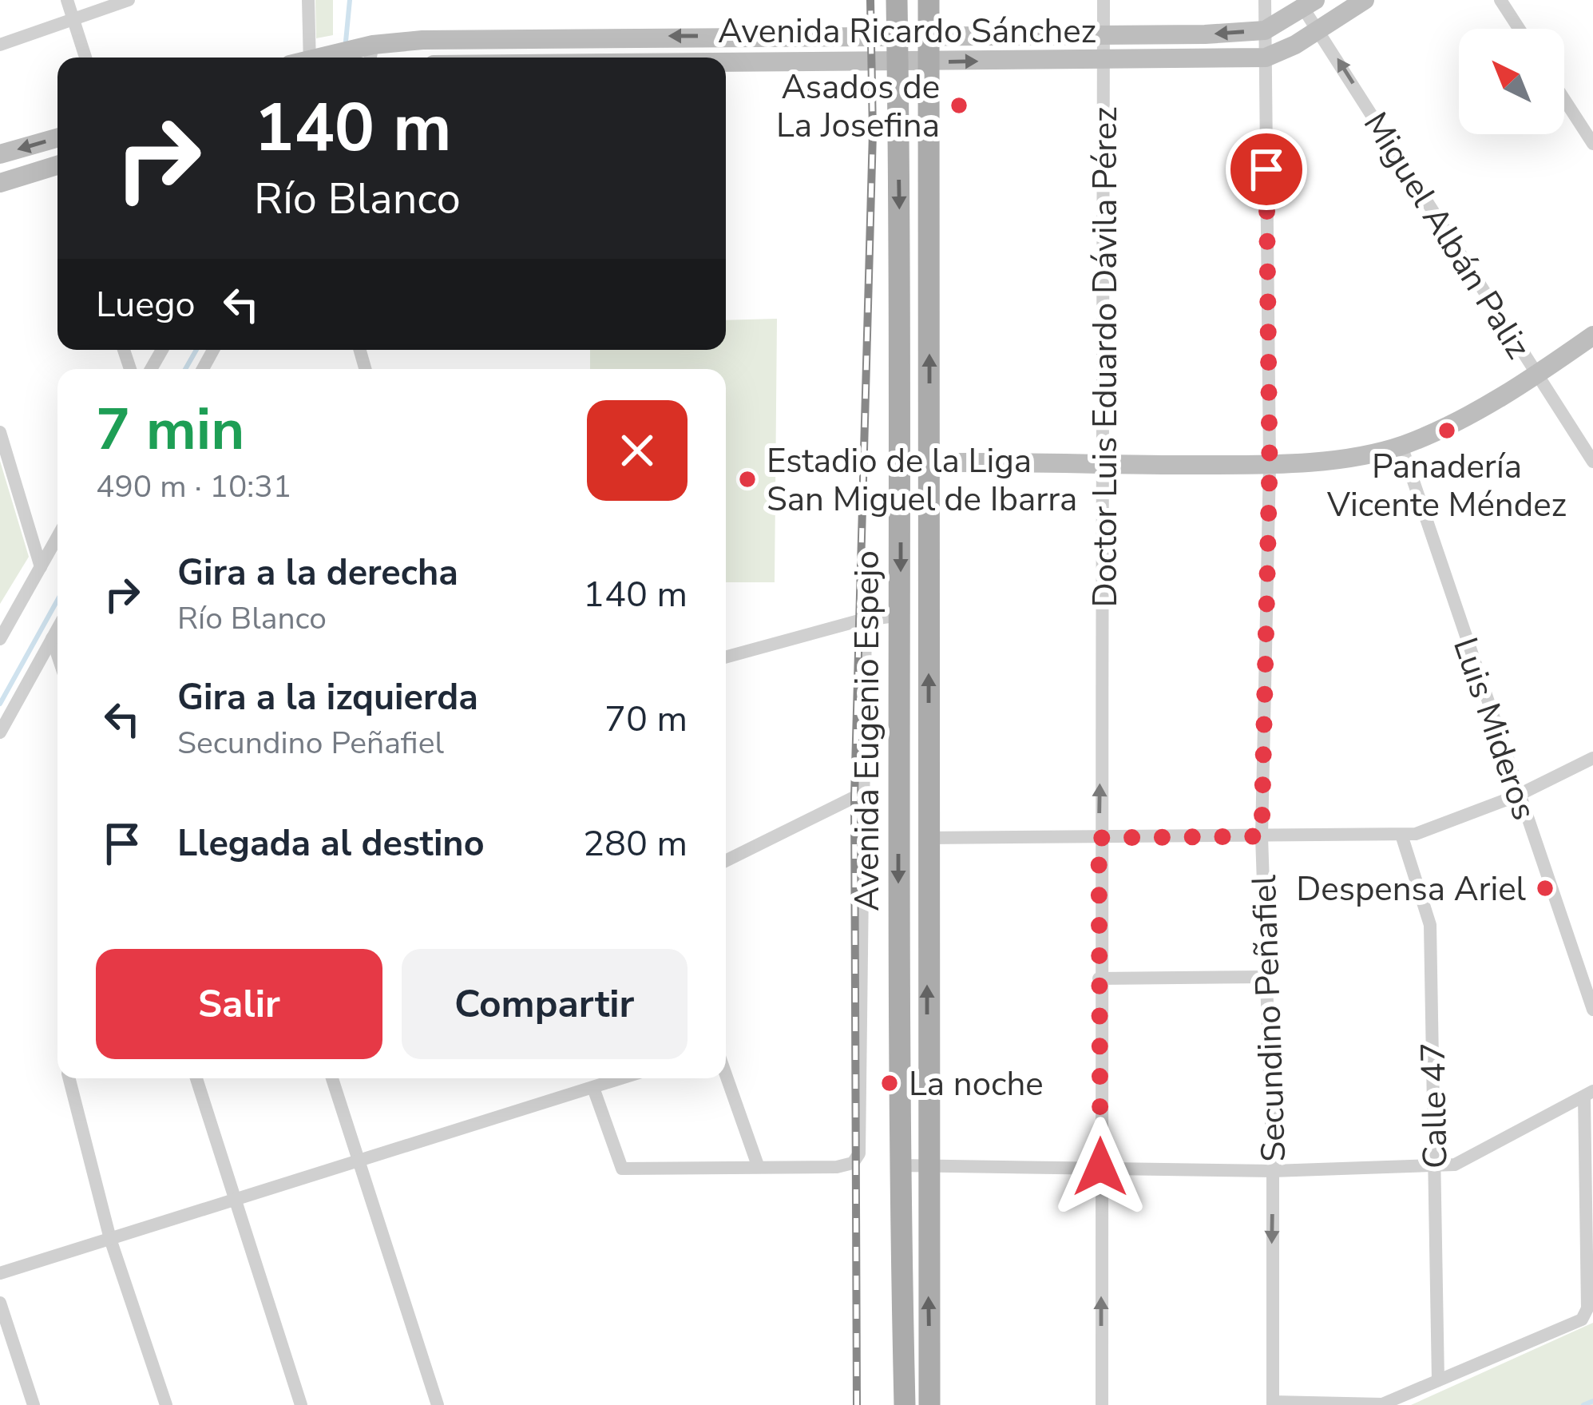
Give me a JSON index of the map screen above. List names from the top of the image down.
{
  "streets": {
    "main road": ["Avenida Ricardo Sánchez", "Avenida Eugenio Espejo"],
    "street": [
      "Miguel Albán Paliz",
      "Doctor Luis Eduardo Dávila Pérez",
      "Luis Mideros",
      "Secundino Peñafiel",
      "Calle 47"
    ]
  },
  "crossings": [
    ["Avenida Ricardo Sánchez", "Miguel Albán Paliz"],
    ["Avenida Ricardo Sánchez", "Doctor Luis Eduardo Dávila Pérez"],
    ["Avenida Ricardo Sánchez", "Avenida Eugenio Espejo"],
    ["Avenida Ricardo Sánchez", "Secundino Peñafiel"]
  ],
  "one_way": ["Miguel Albán Paliz", "Doctor Luis Eduardo Dávila Pérez"],
  "places": [
    "Asados de La Josefina",
    "Panadería Vicente Méndez",
    "Estadio de la Liga San Miguel de Ibarra",
    "Despensa Ariel",
    "La noche"
  ],
  "north": "top left",
  "page": {
    "turn": ["140 m", "Río Blanco"],
    "then": "Luego",
    "heading": ["7 min", "490 m · 10:31"],
    "list": [
      {
        "name": "Gira a la derecha",
        "note": "Río Blanco",
        "value": "140 m"
      },
      {
        "name": "Gira a la izquierda",
        "note": "Secundino Peñafiel",
        "value": "70 m"
      },
      {
        "name": "Llegada al destino",
        "value": "280 m"
      }
    ],
    "buttons": ["Salir", "Compartir"]
  }
}
